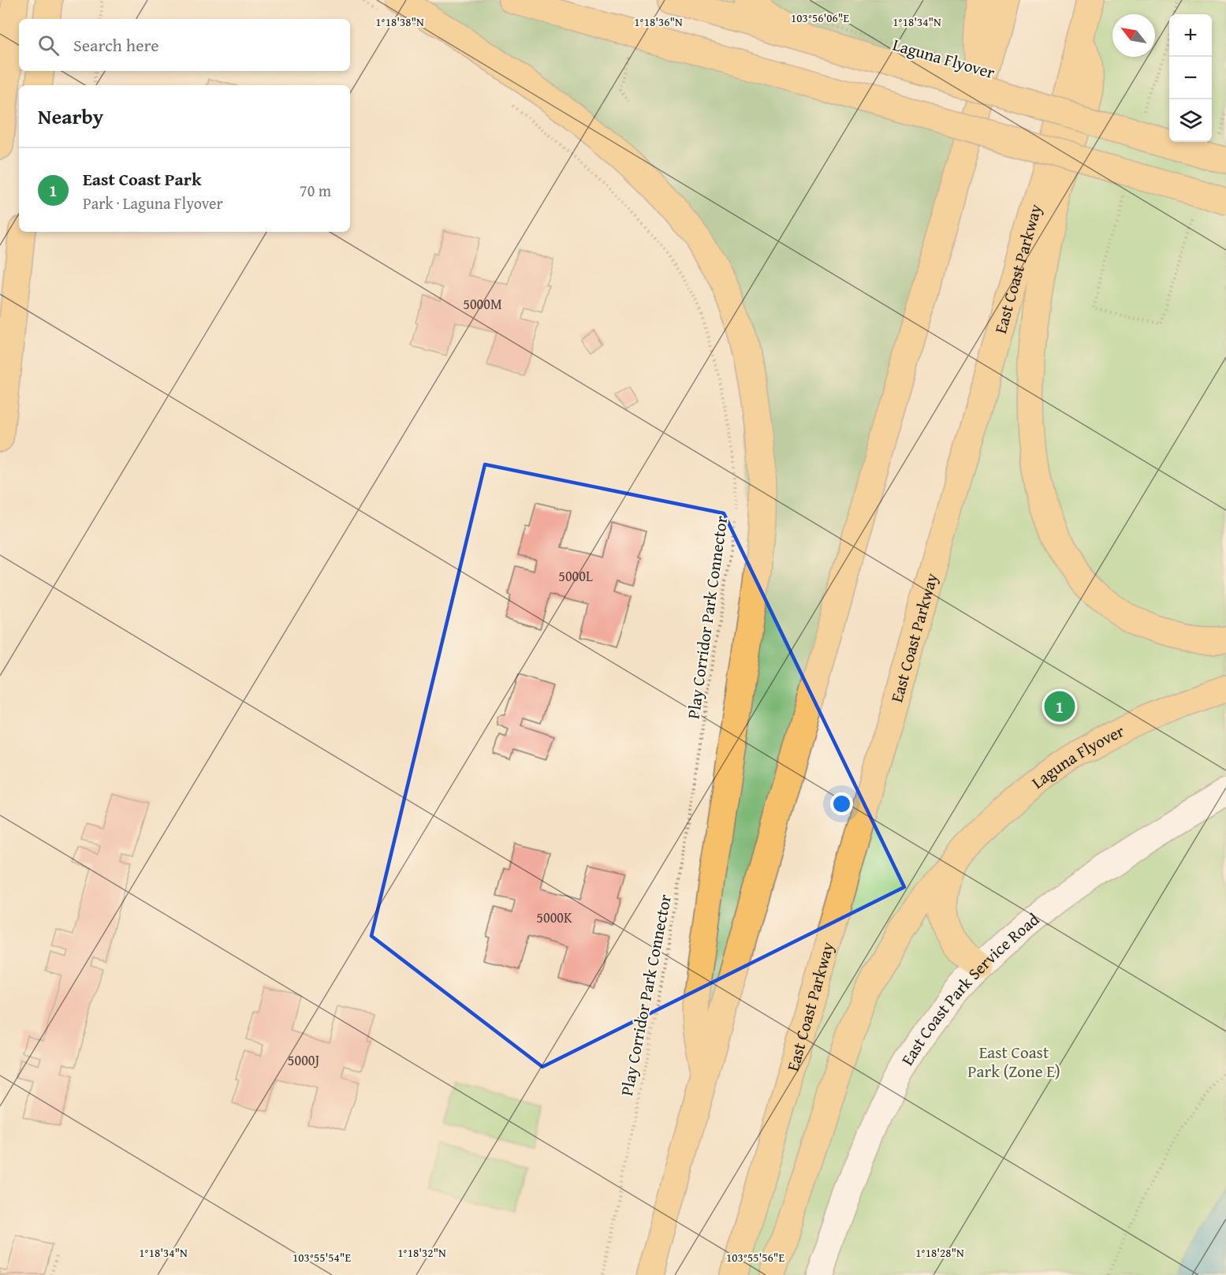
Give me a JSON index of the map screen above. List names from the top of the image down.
{
  "streets": {
    "main road": ["Laguna Flyover", "East Coast Parkway"],
    "street": ["East Coast Park Service Road"],
    "path": ["Play Corridor Park Connector"]
  },
  "parks": ["East Coast Park (Zone E)"],
  "house_numbers": [
    "5000M",
    "5000L",
    "5000K",
    "5000J"
  ],
  "north": "top left",
  "page": {
    "map_buttons": ["+", "−"],
    "search": "Search here",
    "heading": "Nearby",
    "list": [
      {
        "mark": "1",
        "name": "East Coast Park",
        "note": "Park · Laguna Flyover",
        "value": "70 m"
      }
    ],
    "pins": "1"
  },
  "coordinates": [
    "103°56'06\"E",
    "1°18'36\"N",
    "1°18'38\"N",
    "1°18'34\"N",
    "1°18'32\"N",
    "1°18'28\"N",
    "103°55'54\"E",
    "103°55'56\"E"
  ]
}
